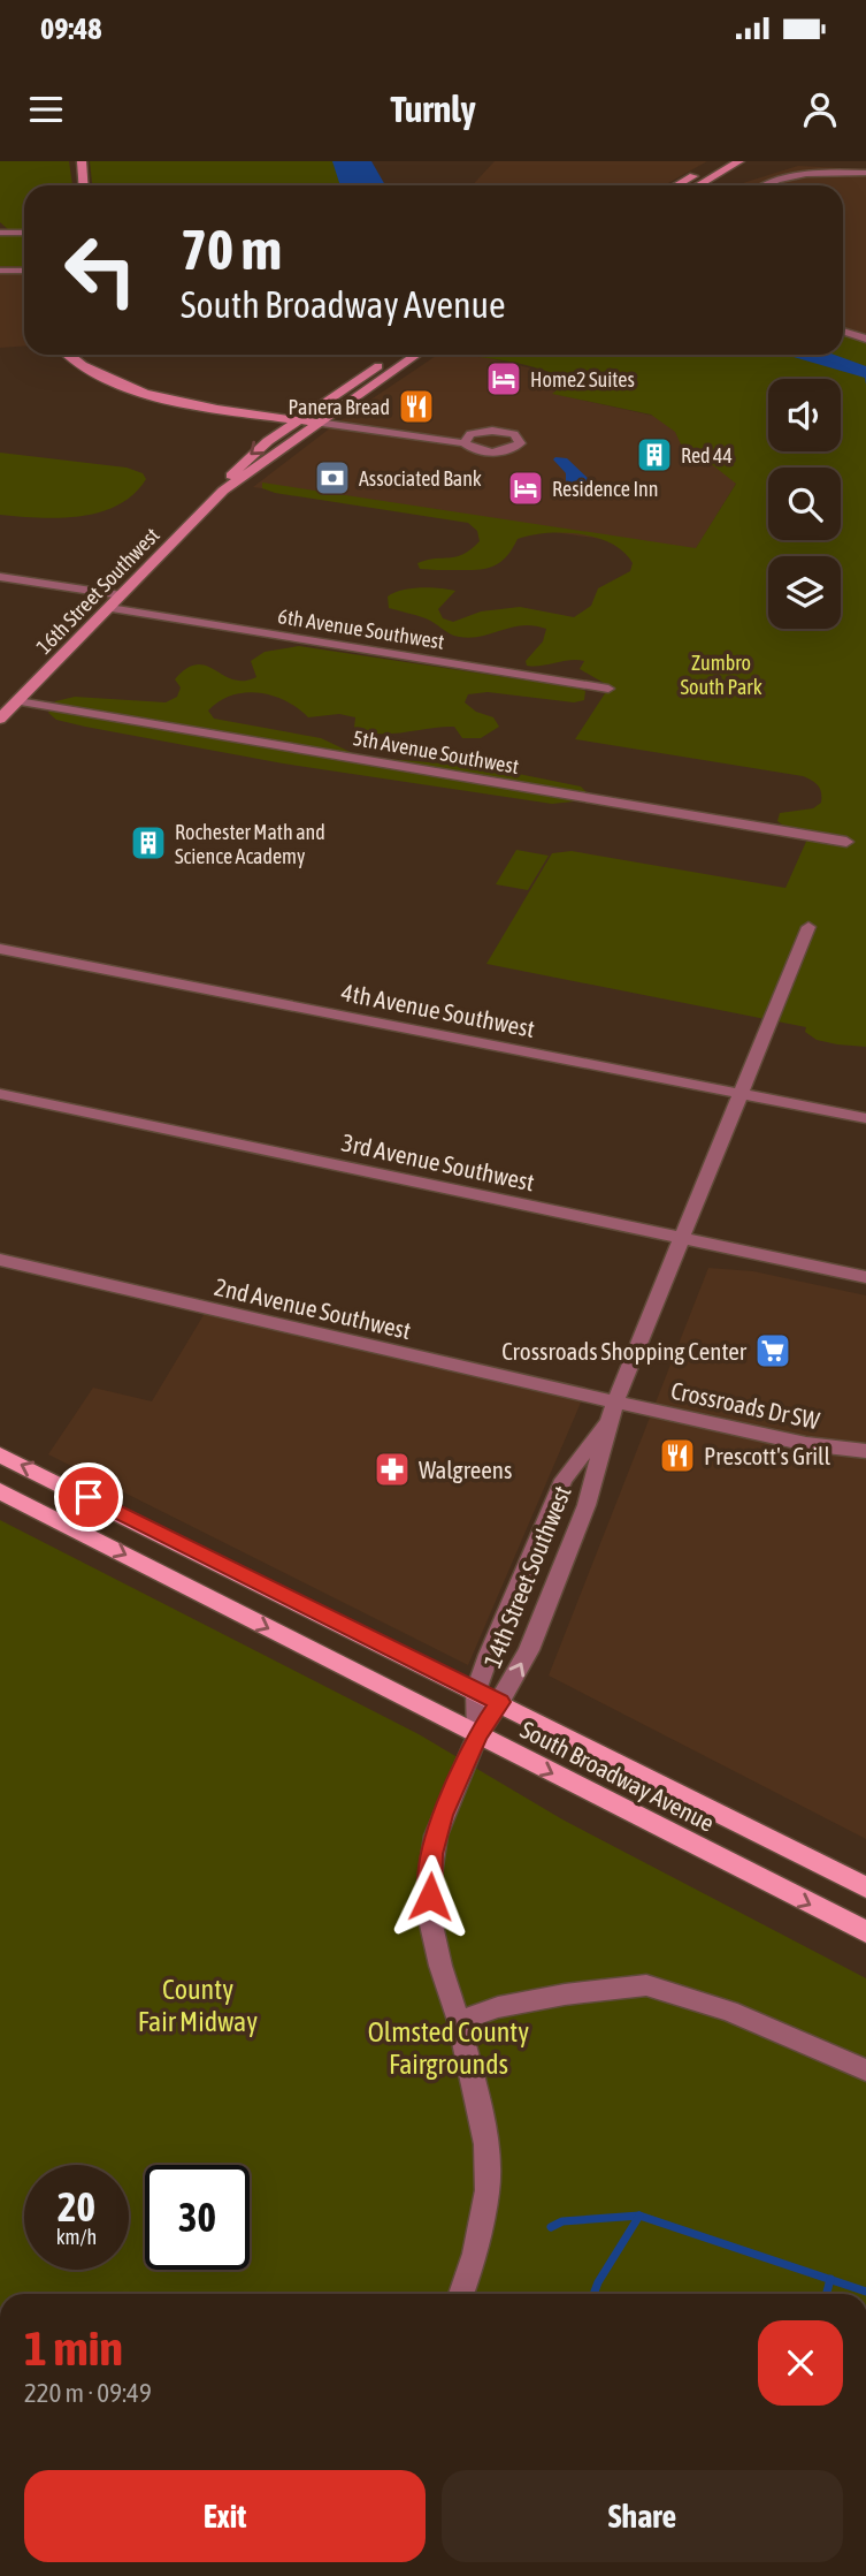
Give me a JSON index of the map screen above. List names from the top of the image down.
{
  "streets": {
    "main road": ["16th Street Southwest", "South Broadway Avenue"],
    "street": [
      "6th Avenue Southwest",
      "5th Avenue Southwest",
      "4th Avenue Southwest",
      "3rd Avenue Southwest",
      "2nd Avenue Southwest",
      "Crossroads Dr SW",
      "14th Street Southwest"
    ]
  },
  "crossings": [
    ["16th Street Southwest", "6th Avenue Southwest"],
    ["16th Street Southwest", "5th Avenue Southwest"],
    ["4th Avenue Southwest", "14th Street Southwest"],
    ["3rd Avenue Southwest", "14th Street Southwest"],
    ["2nd Avenue Southwest", "Crossroads Dr SW"],
    ["2nd Avenue Southwest", "14th Street Southwest"],
    ["Crossroads Dr SW", "14th Street Southwest"],
    ["14th Street Southwest", "South Broadway Avenue"]
  ],
  "parks": ["Zumbro South Park", "County Fair Midway", "Olmsted County Fairgrounds"],
  "places": {
    "hotel": ["Home2 Suites", "Residence Inn"],
    "restaurant": ["Panera Bread", "Prescott's Grill"],
    "building": ["Red 44", "Rochester Math and Science Academy"],
    "bank": ["Associated Bank"],
    "supermarket": ["Crossroads Shopping Center"],
    "pharmacy": ["Walgreens"]
  },
  "page": {
    "status": "09:48",
    "header": "Turnly",
    "turn": ["70 m", "South Broadway Avenue"],
    "speed": "20 km/h",
    "limit": "30",
    "heading": ["1 min", "220 m · 09:49"],
    "buttons": ["Exit", "Share"]
  }
}
